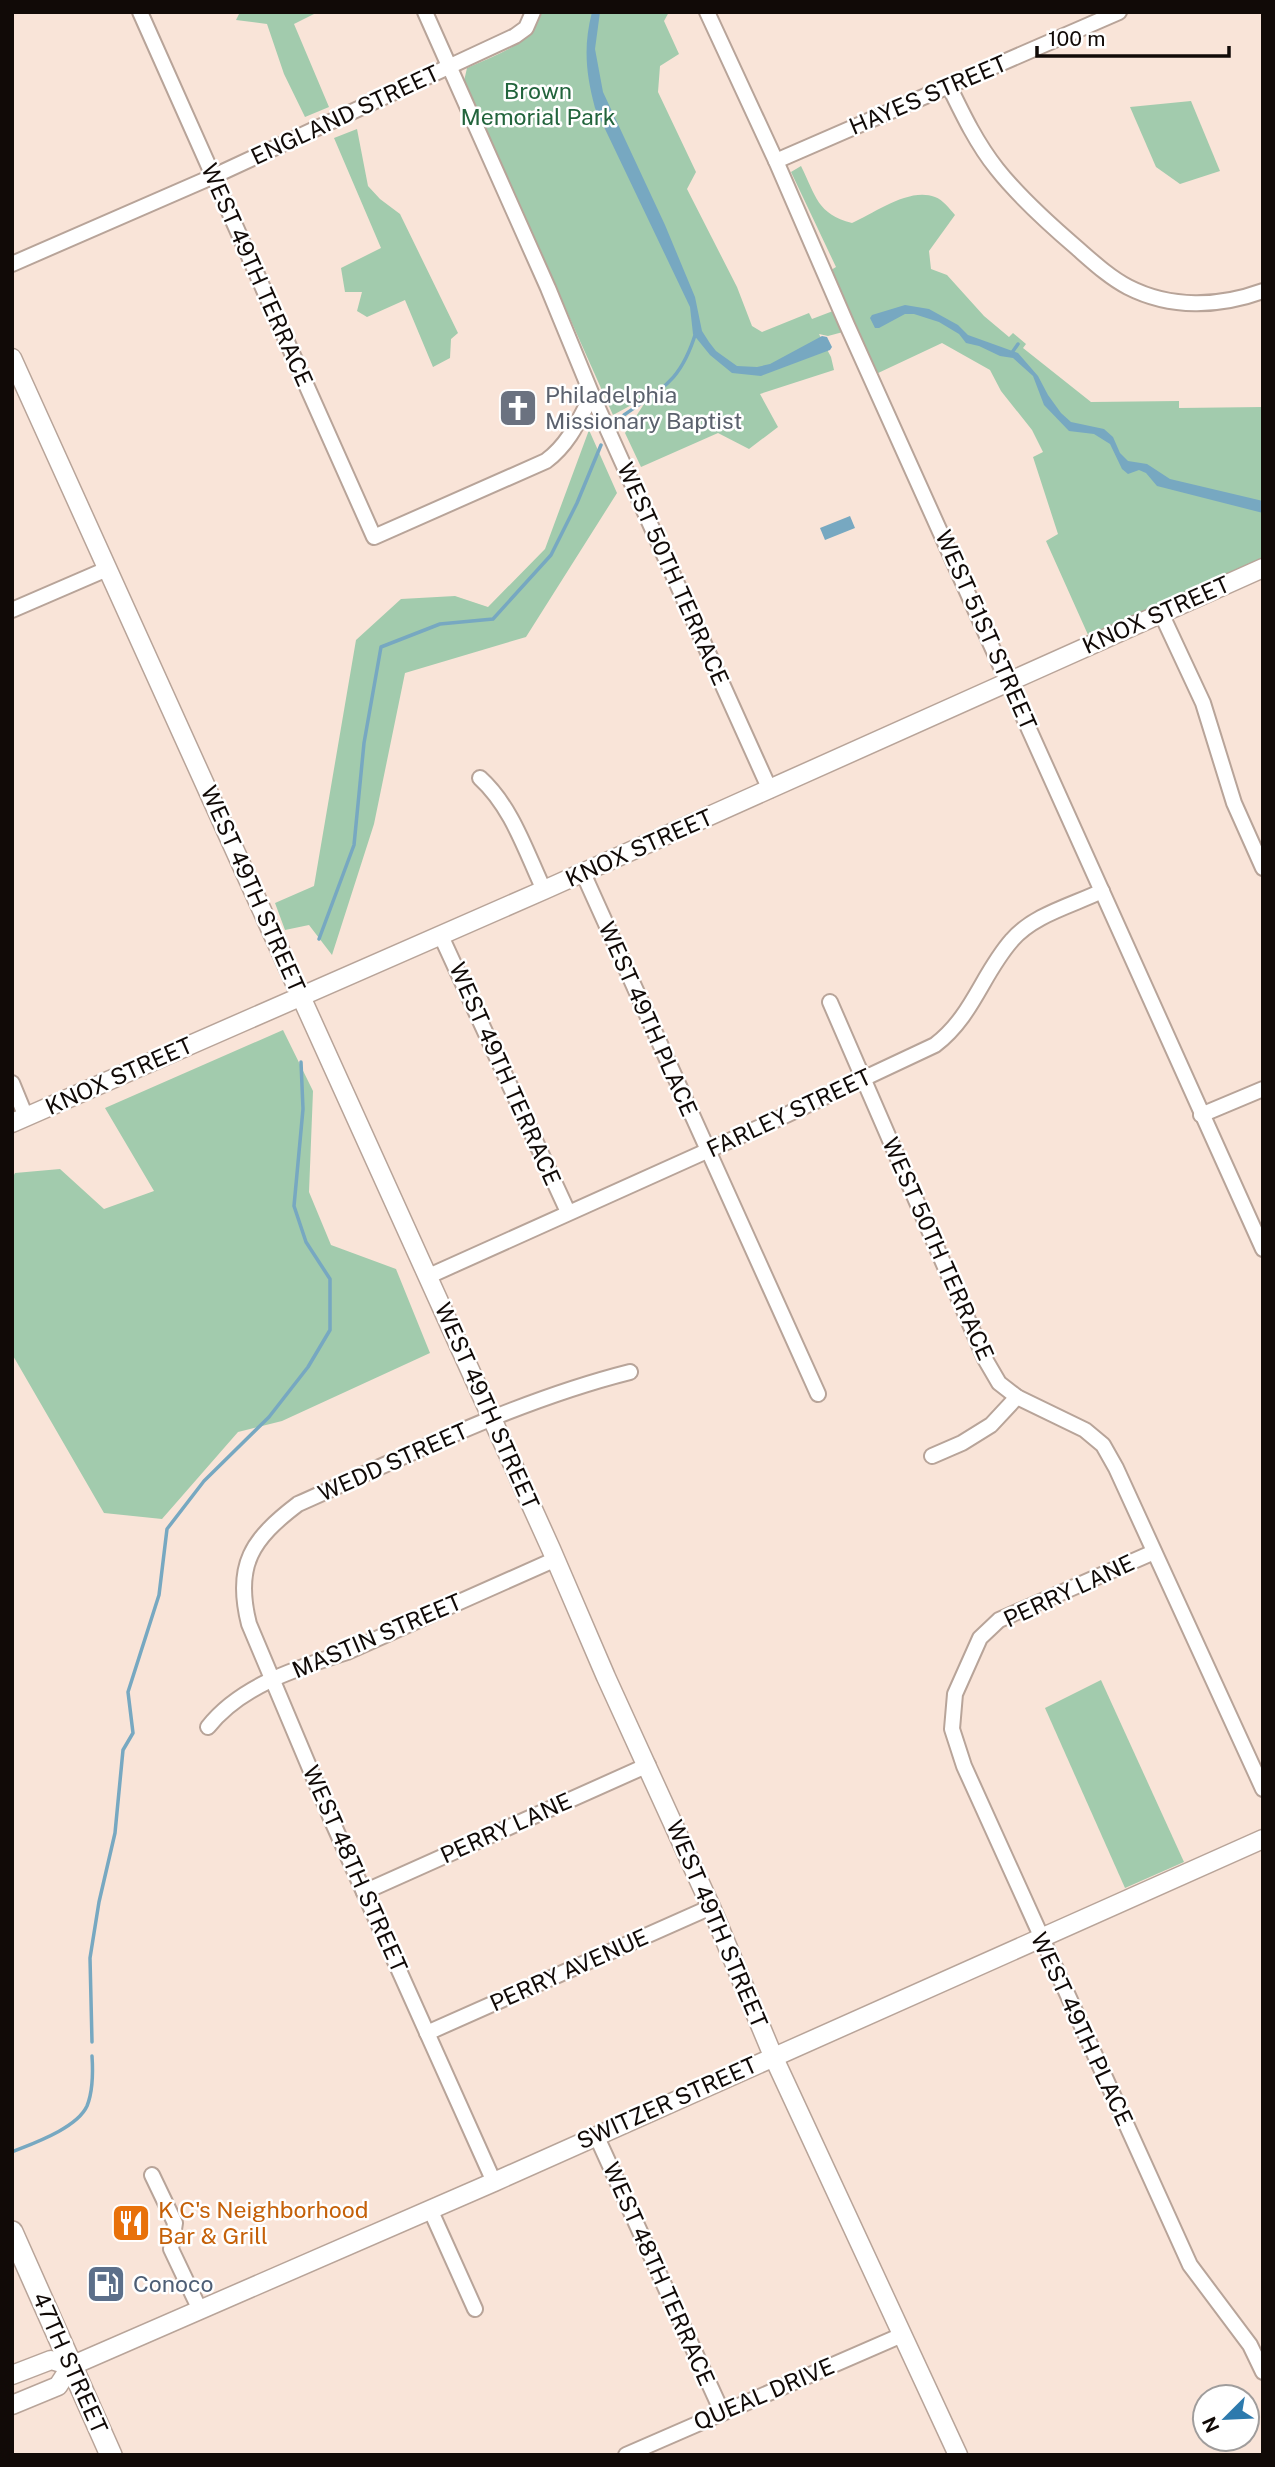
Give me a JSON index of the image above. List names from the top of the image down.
{
  "streets": {
    "main road": ["47TH STREET"],
    "street": [
      "HAYES STREET",
      "ENGLAND STREET",
      "WEST 49TH TERRACE",
      "WEST 50TH TERRACE",
      "KNOX STREET",
      "WEST 51ST STREET",
      "WEST 49TH STREET",
      "WEST 49TH PLACE",
      "FARLEY STREET",
      "WEDD STREET",
      "PERRY LANE",
      "MASTIN STREET",
      "WEST 48TH STREET",
      "PERRY AVENUE",
      "SWITZER STREET",
      "WEST 48TH TERRACE",
      "QUEAL DRIVE"
    ]
  },
  "crossings": [
    ["HAYES STREET", "WEST 51ST STREET"],
    ["ENGLAND STREET", "WEST 49TH TERRACE"],
    ["ENGLAND STREET", "WEST 50TH TERRACE"],
    ["WEST 49TH TERRACE", "WEST 50TH TERRACE"],
    ["WEST 49TH TERRACE", "KNOX STREET"],
    ["WEST 49TH TERRACE", "FARLEY STREET"],
    ["WEST 50TH TERRACE", "KNOX STREET"],
    ["WEST 50TH TERRACE", "FARLEY STREET"],
    ["WEST 50TH TERRACE", "PERRY LANE"],
    ["KNOX STREET", "WEST 51ST STREET"],
    ["KNOX STREET", "WEST 49TH STREET"],
    ["KNOX STREET", "WEST 49TH PLACE"],
    ["WEST 51ST STREET", "FARLEY STREET"],
    ["WEST 49TH STREET", "FARLEY STREET"],
    ["WEST 49TH STREET", "WEDD STREET"],
    ["WEST 49TH STREET", "PERRY LANE"],
    ["WEST 49TH STREET", "MASTIN STREET"],
    ["WEST 49TH STREET", "PERRY AVENUE"],
    ["WEST 49TH STREET", "SWITZER STREET"],
    ["WEST 49TH STREET", "QUEAL DRIVE"],
    ["WEST 49TH PLACE", "FARLEY STREET"],
    ["WEST 49TH PLACE", "PERRY LANE"],
    ["WEST 49TH PLACE", "SWITZER STREET"],
    ["WEDD STREET", "WEST 48TH STREET"],
    ["PERRY LANE", "WEST 48TH STREET"],
    ["MASTIN STREET", "WEST 48TH STREET"],
    ["WEST 48TH STREET", "PERRY AVENUE"],
    ["WEST 48TH STREET", "SWITZER STREET"],
    ["SWITZER STREET", "WEST 48TH TERRACE"],
    ["SWITZER STREET", "47TH STREET"],
    ["WEST 48TH TERRACE", "QUEAL DRIVE"]
  ],
  "parks": ["Brown Memorial Park"],
  "places": {
    "church": ["Philadelphia Missionary Baptist"],
    "restaurant": ["K C's Neighborhood Bar & Grill"],
    "fuel station": ["Conoco"]
  },
  "scale_bar": "100 m",
  "north": "bottom left"
}
